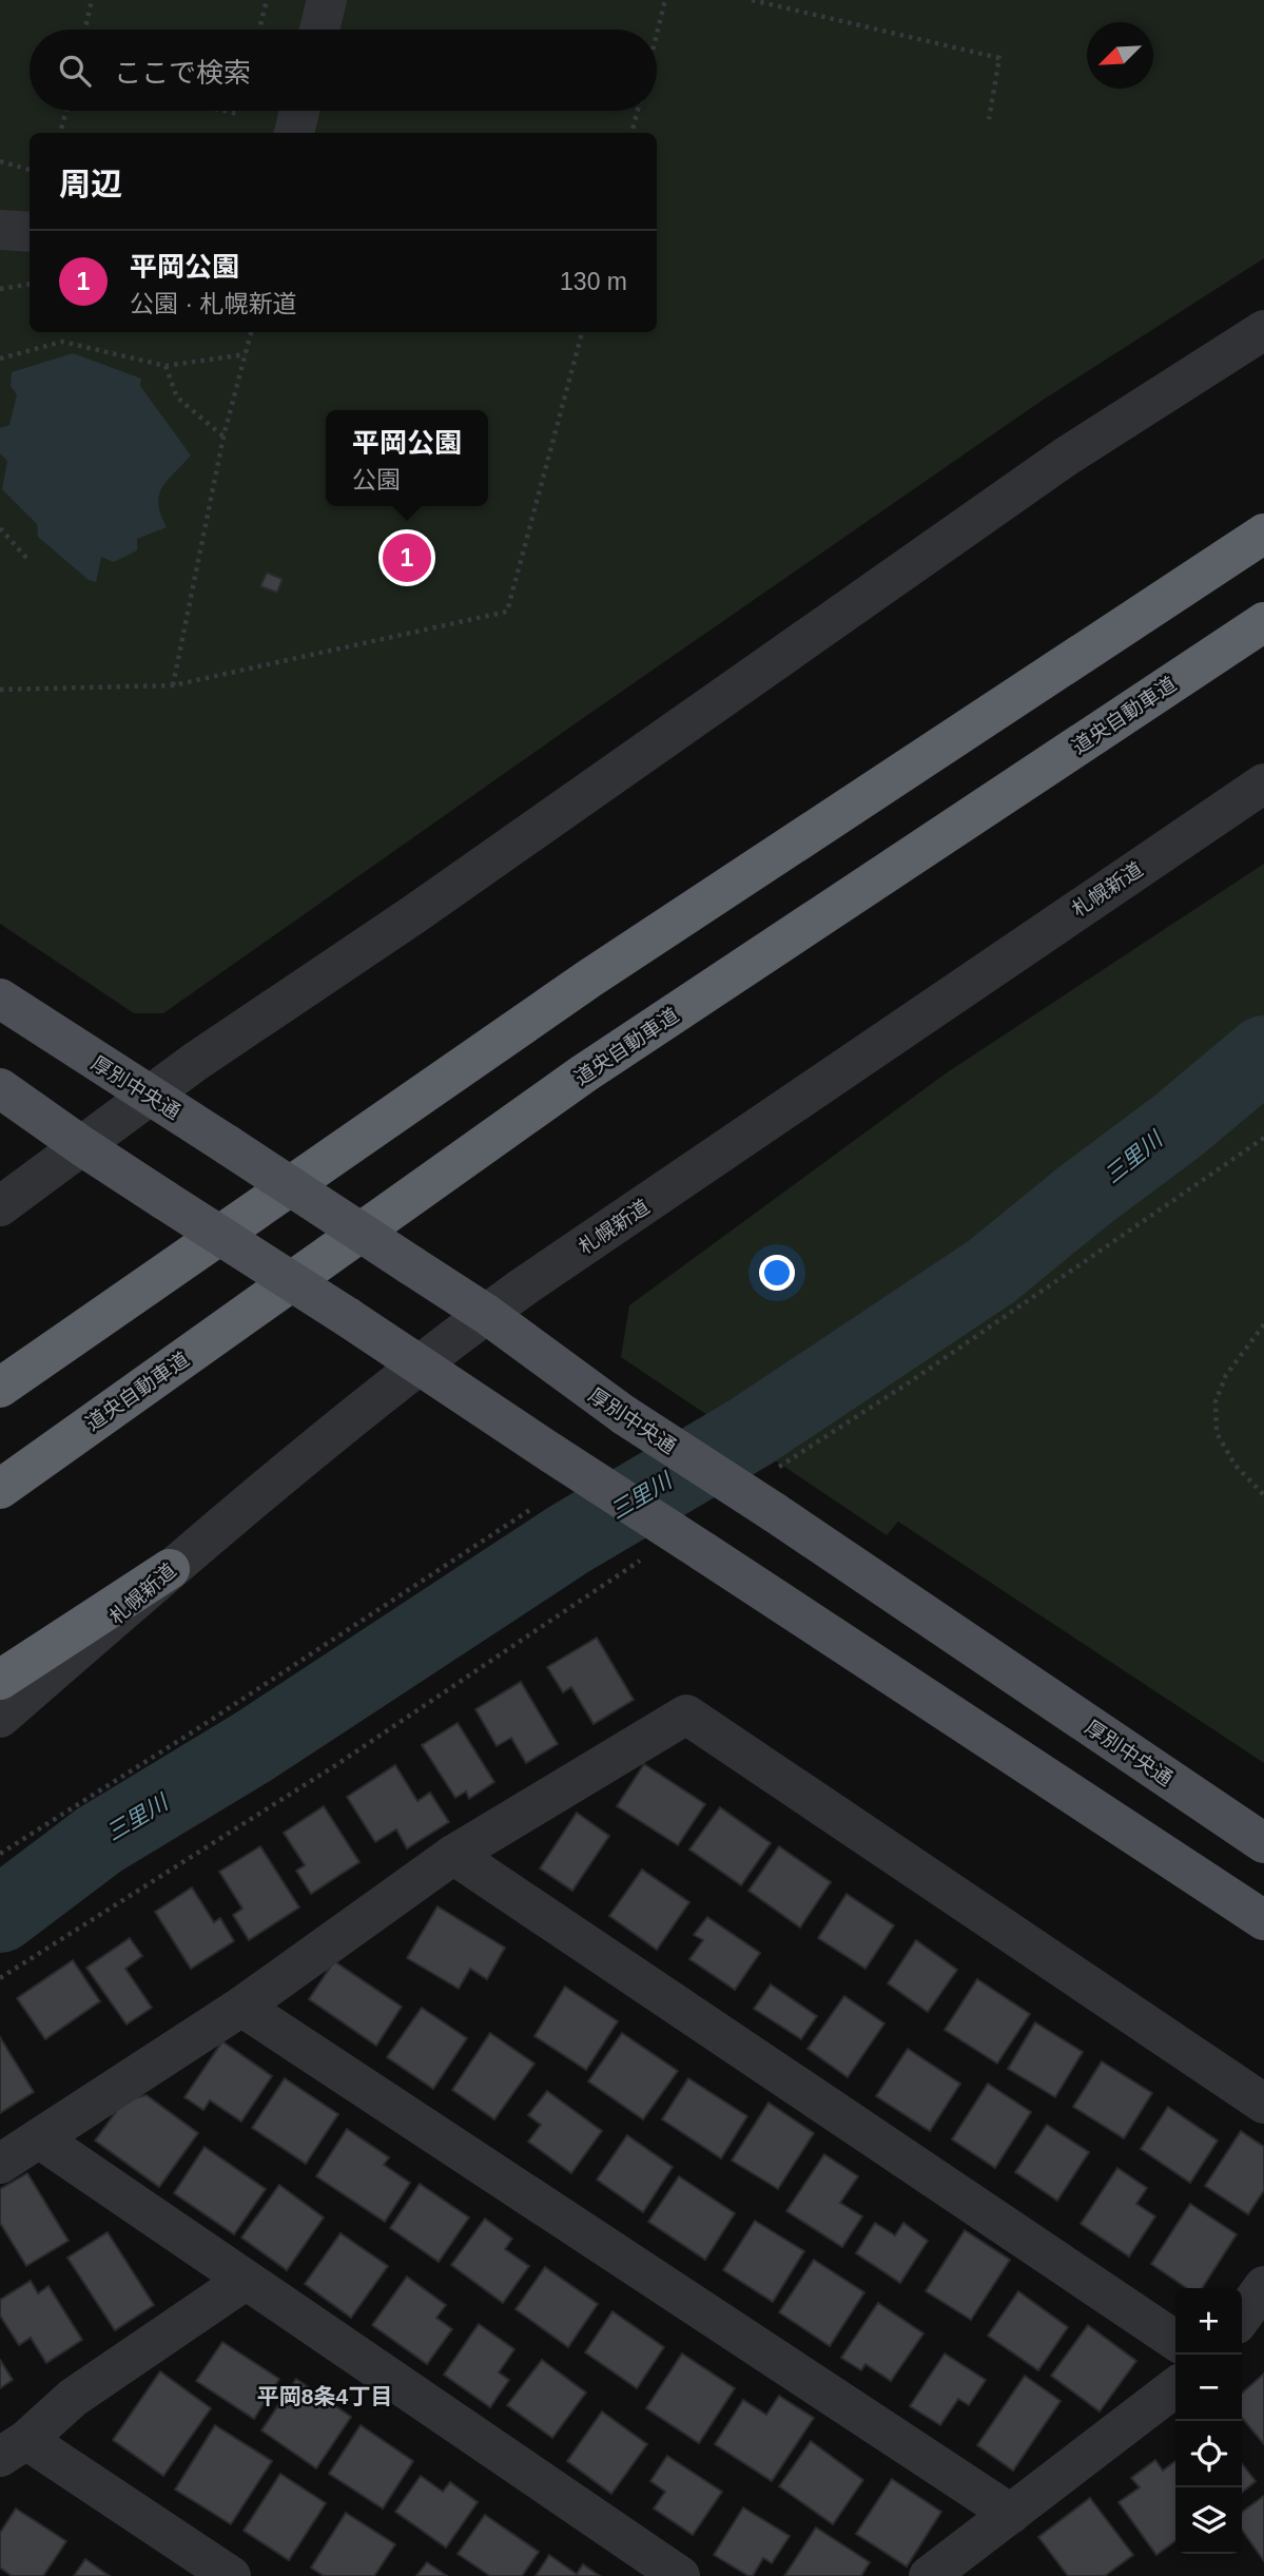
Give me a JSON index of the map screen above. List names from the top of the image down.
{
  "streets": {
    "highway": ["道央自動車道"],
    "main road": ["厚別中央通"],
    "street": ["札幌新道"]
  },
  "crossings": [
    ["札幌新道", "厚別中央通"]
  ],
  "districts": ["平岡8条4丁目"],
  "water": ["三里川"],
  "north": "bottom left",
  "page": {
    "search": "ここで検索",
    "heading": "周辺",
    "list": [
      {
        "mark": "1",
        "name": "平岡公園",
        "note": "公園 · 札幌新道",
        "value": "130 m"
      }
    ],
    "popup": ["平岡公園", "公園"],
    "pins": "1",
    "map_buttons": ["+", "−"]
  }
}
